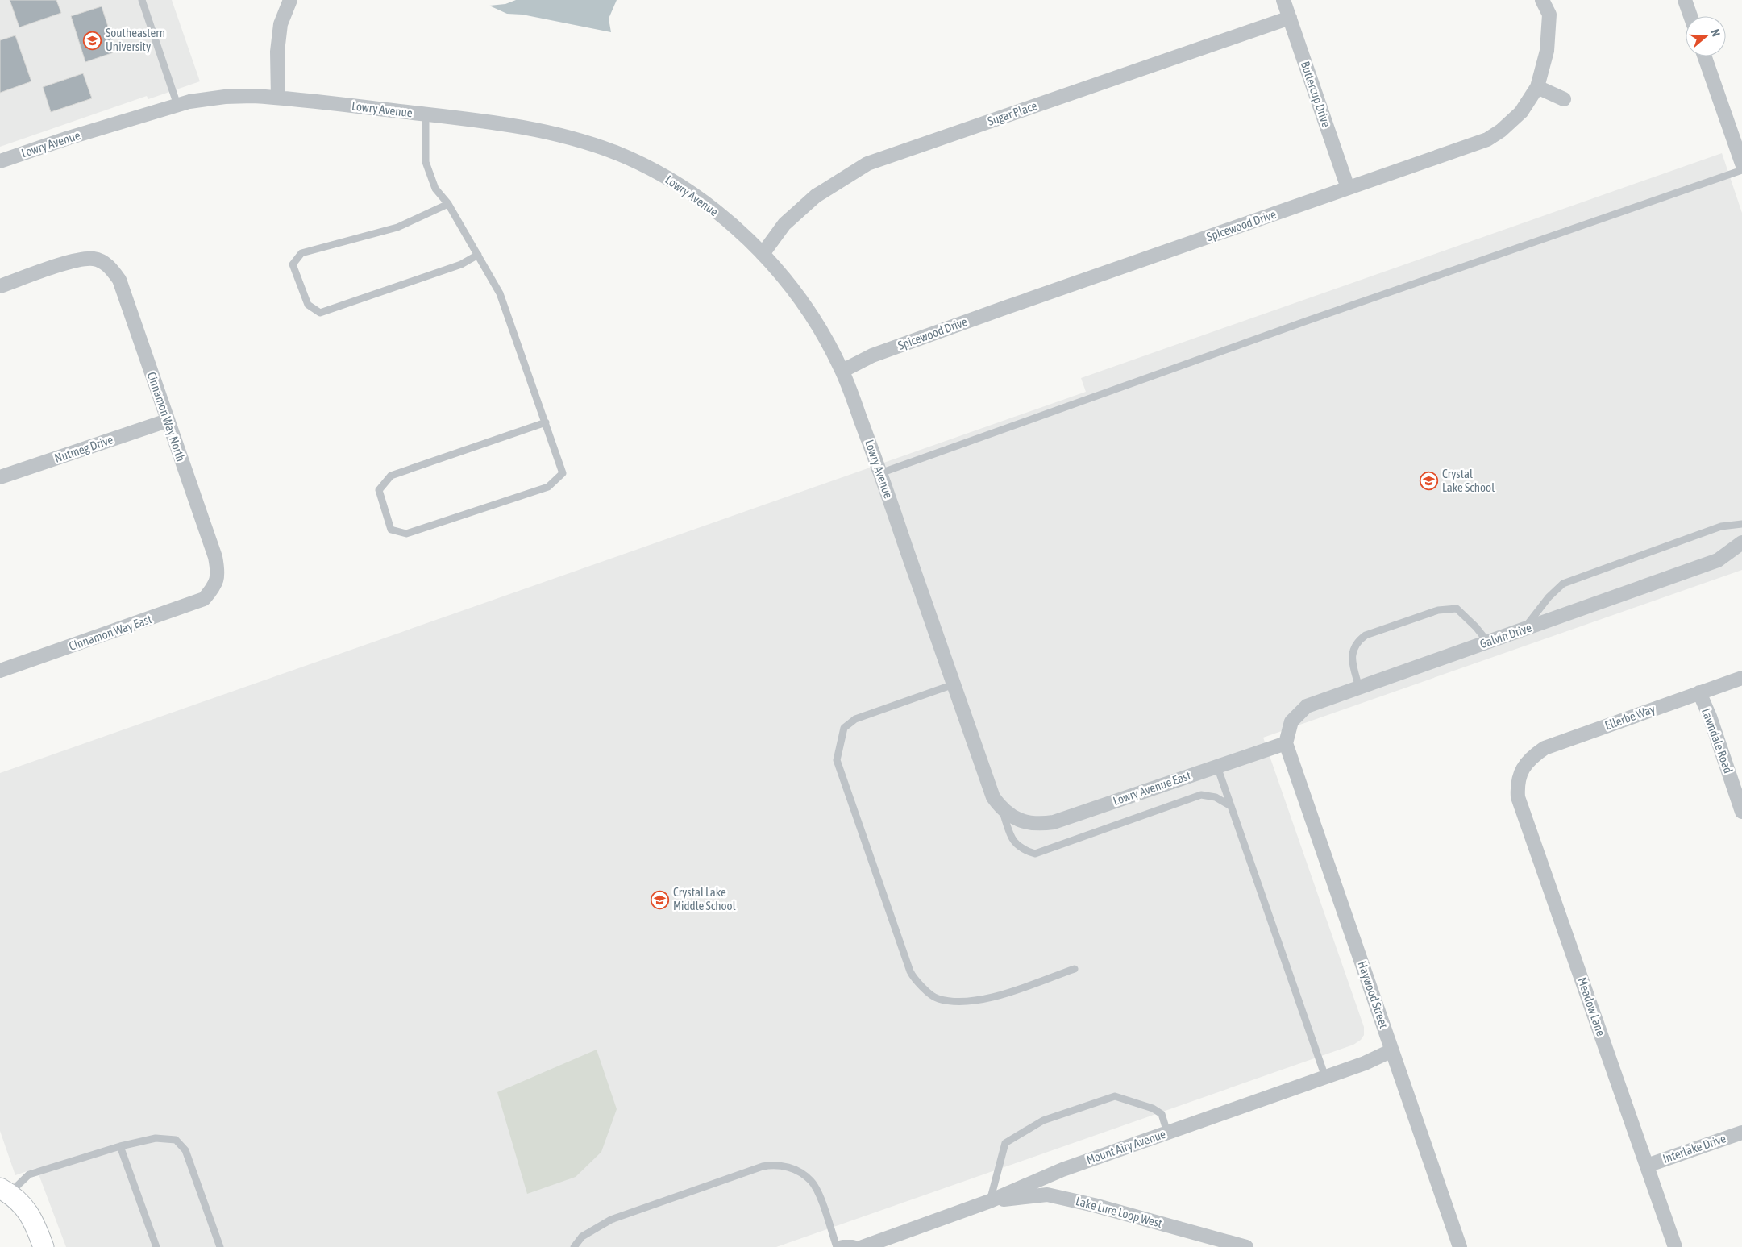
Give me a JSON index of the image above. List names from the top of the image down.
{
  "streets": {
    "street": [
      "Buttercup Drive",
      "Lowry Avenue",
      "Sugar Place",
      "Spicewood Drive",
      "Cinnamon Way North",
      "Nutmeg Drive",
      "Cinnamon Way East",
      "Galvin Drive",
      "Ellerbe Way",
      "Lawndale Road",
      "Lowry Avenue East",
      "Haywood Street",
      "Meadow Lane",
      "Mount Airy Avenue",
      "Interlake Drive",
      "Lake Lure Loop West"
    ]
  },
  "crossings": [
    ["Buttercup Drive", "Sugar Place"],
    ["Buttercup Drive", "Spicewood Drive"],
    ["Lowry Avenue", "Sugar Place"],
    ["Lowry Avenue", "Spicewood Drive"],
    ["Lowry Avenue", "Lowry Avenue East"],
    ["Cinnamon Way North", "Nutmeg Drive"],
    ["Cinnamon Way North", "Cinnamon Way East"],
    ["Galvin Drive", "Lowry Avenue East"],
    ["Galvin Drive", "Haywood Street"],
    ["Ellerbe Way", "Lawndale Road"],
    ["Ellerbe Way", "Meadow Lane"],
    ["Lowry Avenue East", "Haywood Street"],
    ["Haywood Street", "Mount Airy Avenue"],
    ["Meadow Lane", "Interlake Drive"],
    ["Mount Airy Avenue", "Lake Lure Loop West"]
  ],
  "places": {
    "school or university": ["Southeastern University", "Crystal Lake School", "Crystal Lake Middle School"]
  },
  "north": "right"
}
